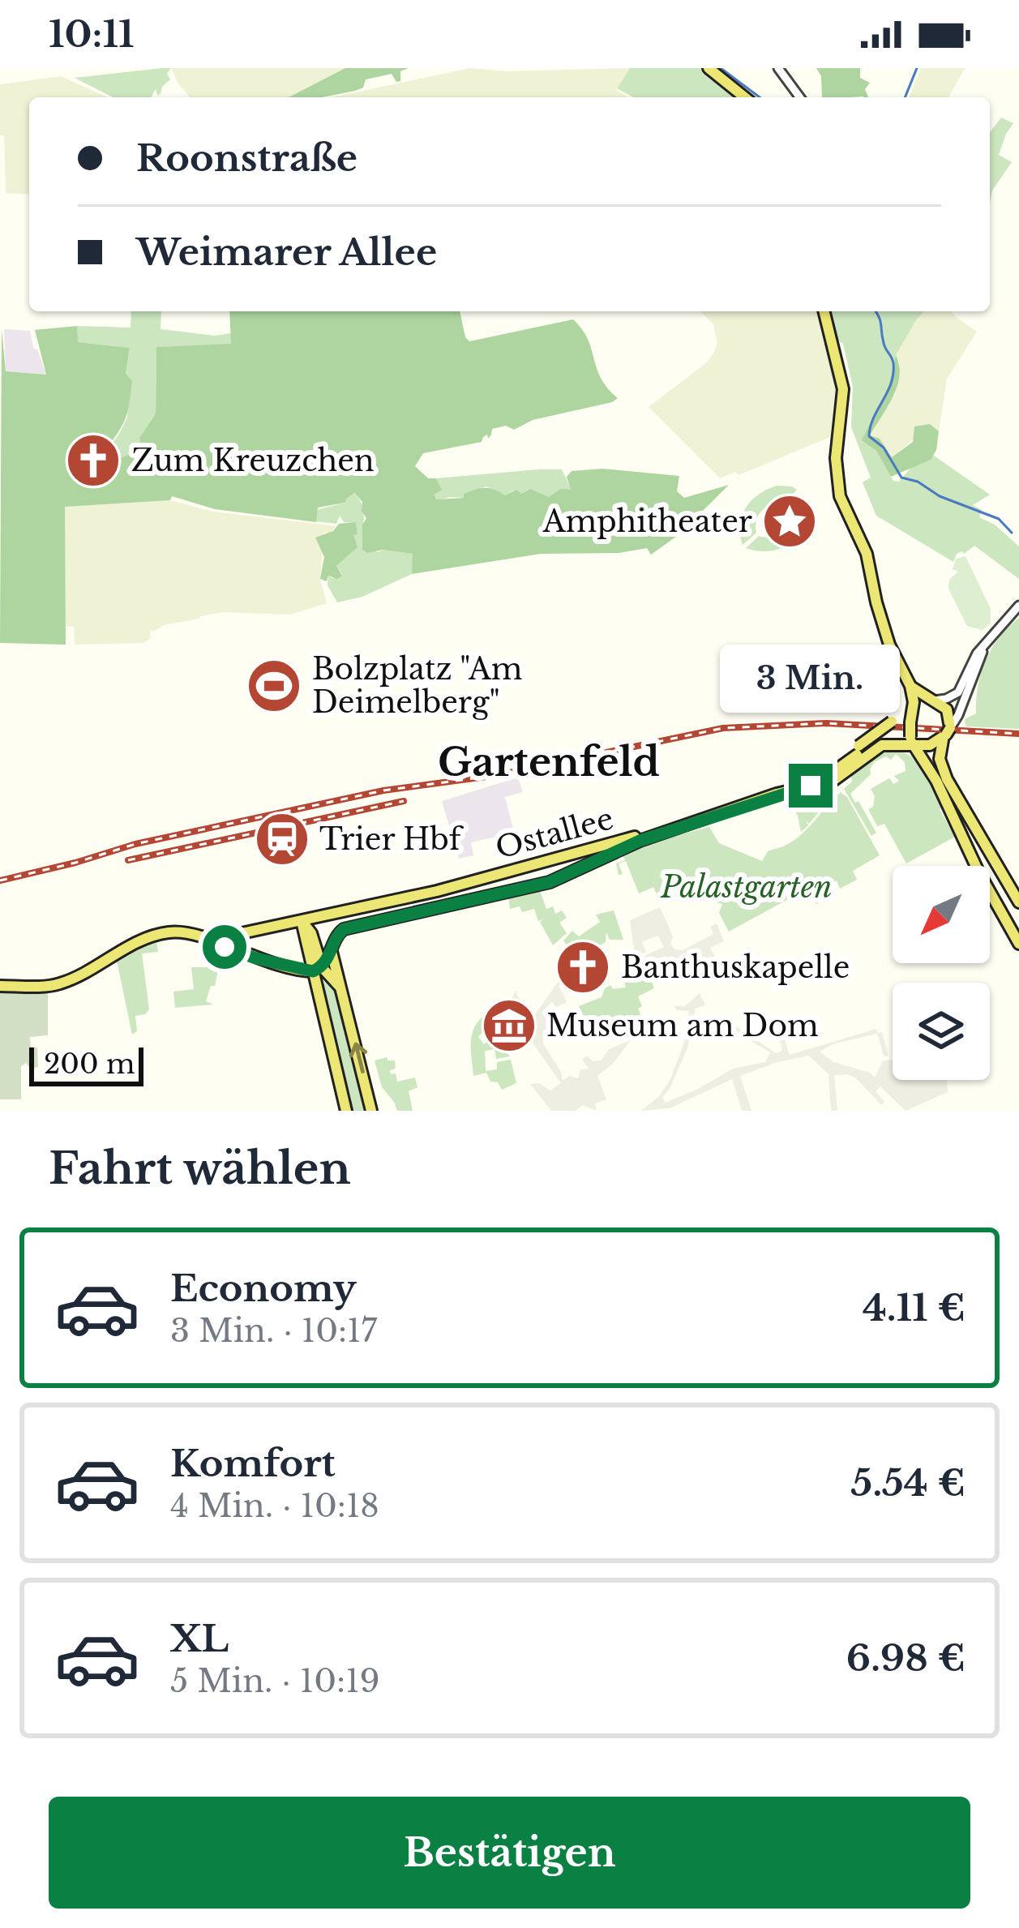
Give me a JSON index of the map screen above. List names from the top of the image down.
{
  "streets": {
    "main road": ["Ostallee"]
  },
  "districts": ["Gartenfeld"],
  "parks": ["Palastgarten"],
  "places": {
    "church": ["Zum Kreuzchen", "Banthuskapelle"],
    "place": ["Amphitheater"],
    "sports": ["Bolzplatz \"Am Deimelberg\""],
    "station": ["Trier Hbf"],
    "museum": ["Museum am Dom"]
  },
  "scale_bar": "200 m",
  "north": "bottom left",
  "page": {
    "status": "10:11",
    "banner": ["Roonstraße", "Weimarer Allee"],
    "bubble": "3 Min.",
    "scale": "200 m",
    "heading": "Fahrt wählen",
    "list": [
      {
        "name": "Economy",
        "note": "3 Min. · 10:17",
        "value": "4.11 €"
      },
      {
        "name": "Komfort",
        "note": "4 Min. · 10:18",
        "value": "5.54 €"
      },
      {
        "name": "XL",
        "note": "5 Min. · 10:19",
        "value": "6.98 €"
      }
    ],
    "buttons": "Bestätigen"
  }
}
